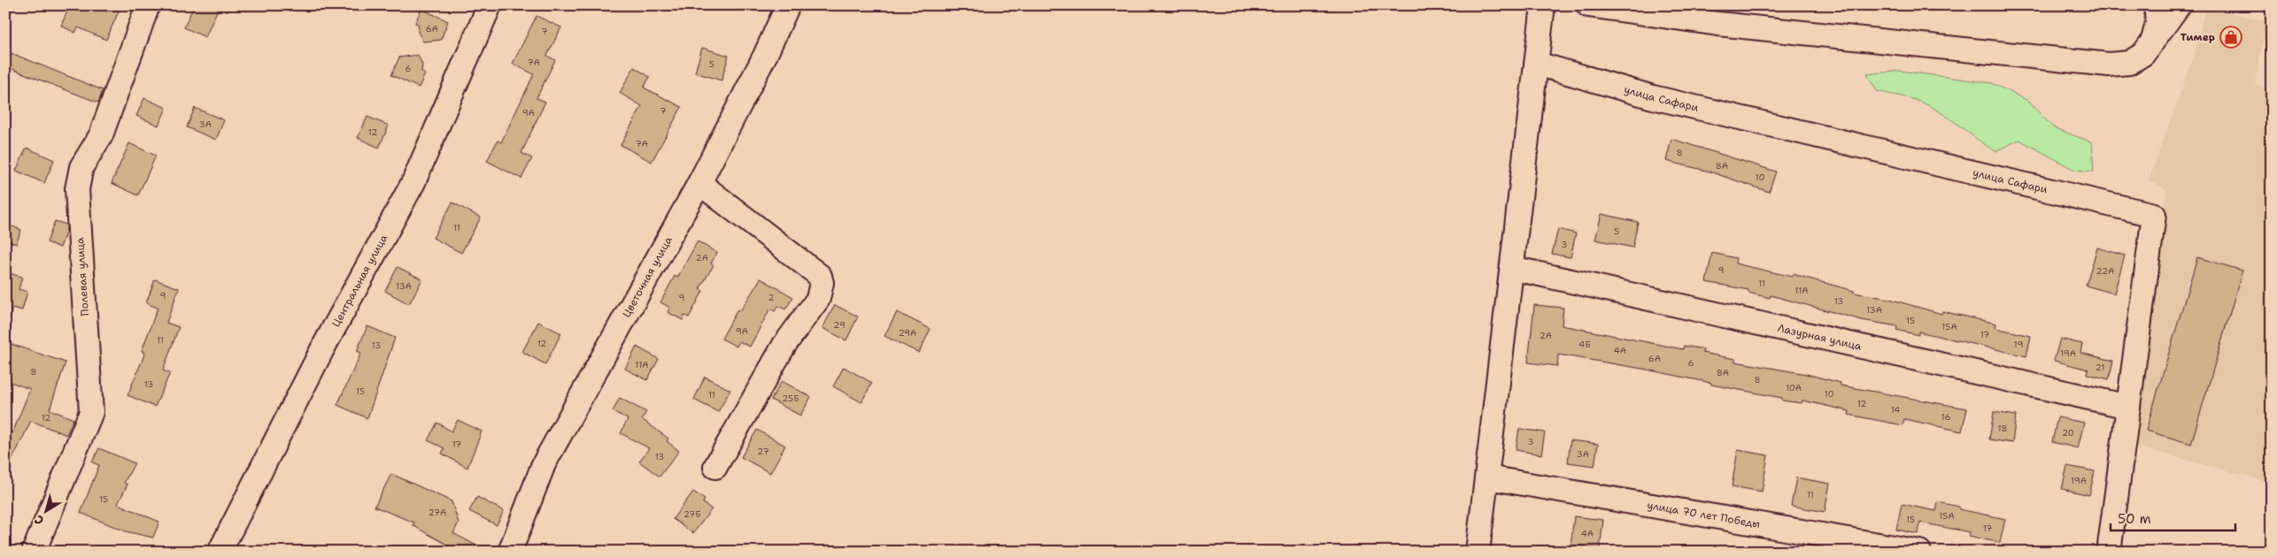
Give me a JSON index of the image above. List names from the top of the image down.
{
  "streets": {
    "street": [
      "улица Сафари",
      "Полевая улица",
      "Цветочная улица",
      "Центральная улица",
      "Лазурная улица",
      "улица 70 лет Победы"
    ]
  },
  "crossings": [
    ["улица Сафари", "Лазурная улица"]
  ],
  "places": {
    "shop": ["Тимер"]
  },
  "house_numbers": [
    "6А",
    "7",
    "7А",
    "5",
    "6",
    "7",
    "9А",
    "3А",
    "12",
    "7А",
    "8",
    "8А",
    "10",
    "11",
    "5",
    "3",
    "2А",
    "9",
    "22А",
    "11",
    "13А",
    "11А",
    "9",
    "9",
    "2",
    "13",
    "13А",
    "15",
    "29",
    "15А",
    "9А",
    "29А",
    "17",
    "2А",
    "11",
    "12",
    "4Б",
    "19",
    "13",
    "4А",
    "19А",
    "6А",
    "6",
    "11А",
    "21",
    "8",
    "8А",
    "8",
    "13",
    "10А",
    "15",
    "10",
    "11",
    "25Б",
    "12",
    "14",
    "16",
    "12",
    "18",
    "20",
    "3",
    "17",
    "27",
    "3А",
    "13",
    "19А",
    "11",
    "15",
    "27А",
    "27Б",
    "15А",
    "15",
    "17",
    "4А"
  ],
  "scale_bar": "50 m",
  "north": "bottom left"
}
